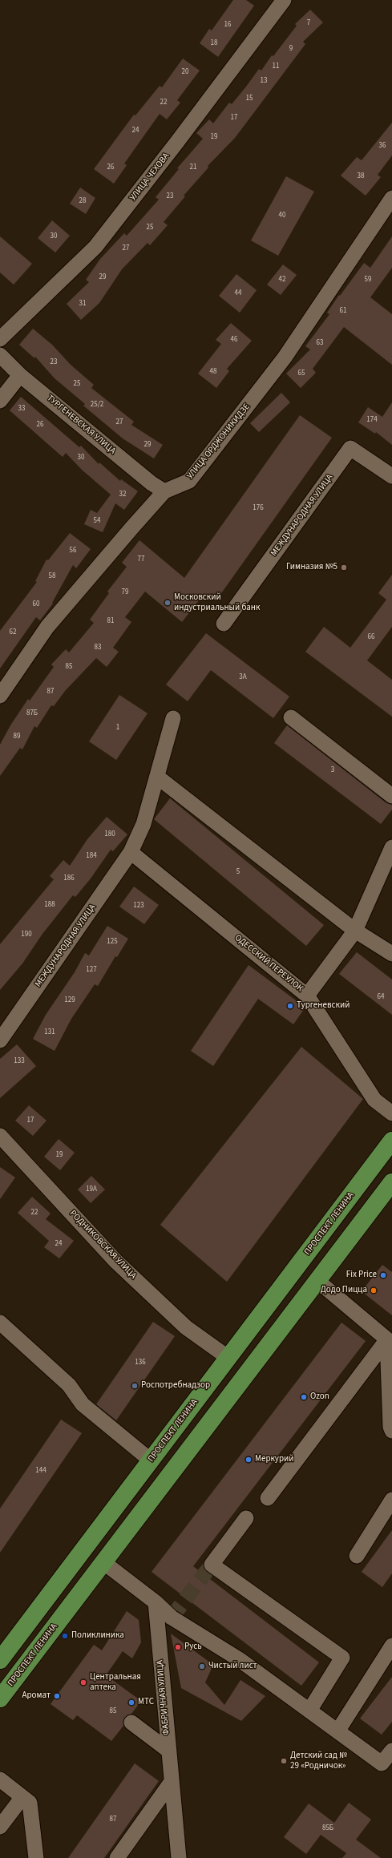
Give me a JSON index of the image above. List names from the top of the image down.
{
  "streets": {
    "main road": ["ПРОСПЕКТ ЛЕНИНА"],
    "street": [
      "УЛИЦА ЧЕХОВА",
      "ТУРГЕНЕВСКАЯ УЛИЦА",
      "УЛИЦА ОРДЖОНИКИДЗЕ",
      "МЕЖДУНАРОДНАЯ УЛИЦА",
      "ОДЕССКИЙ ПЕРЕУЛОК",
      "РОДНИКОВСКАЯ УЛИЦА",
      "ФАБРИЧНАЯ УЛИЦА"
    ]
  },
  "crossings": [
    ["ТУРГЕНЕВСКАЯ УЛИЦА", "УЛИЦА ОРДЖОНИКИДЗЕ"],
    ["МЕЖДУНАРОДНАЯ УЛИЦА", "ОДЕССКИЙ ПЕРЕУЛОК"],
    ["ПРОСПЕКТ ЛЕНИНА", "РОДНИКОВСКАЯ УЛИЦА"]
  ],
  "places": [
    "Гимназия №5",
    "Московский индустриальный банк",
    "Тургеневский",
    "Fix Price",
    "Додо Пицца",
    "Роспотребнадзор",
    "Ozon",
    "Меркурий",
    "Поликлиника",
    "Русь",
    "Чистый лист",
    "Центральная аптека",
    "Аромат",
    "МТС",
    "Детский сад № 29 «Родничок»"
  ],
  "house_numbers": [
    "7",
    "16",
    "18",
    "9",
    "11",
    "20",
    "13",
    "15",
    "22",
    "17",
    "24",
    "19",
    "36",
    "26",
    "21",
    "38",
    "23",
    "28",
    "40",
    "25",
    "30",
    "27",
    "29",
    "42",
    "59",
    "44",
    "31",
    "61",
    "46",
    "63",
    "23",
    "48",
    "65",
    "25",
    "25/2",
    "33",
    "174",
    "27",
    "26",
    "29",
    "30",
    "32",
    "176",
    "54",
    "56",
    "77",
    "58",
    "79",
    "60",
    "81",
    "62",
    "66",
    "83",
    "85",
    "3А",
    "87",
    "87Б",
    "1",
    "89",
    "3",
    "180",
    "184",
    "5",
    "186",
    "188",
    "123",
    "190",
    "125",
    "127",
    "64",
    "129",
    "131",
    "133",
    "17",
    "19",
    "19А",
    "22",
    "24",
    "136",
    "144",
    "85",
    "87",
    "85Б"
  ]
}
